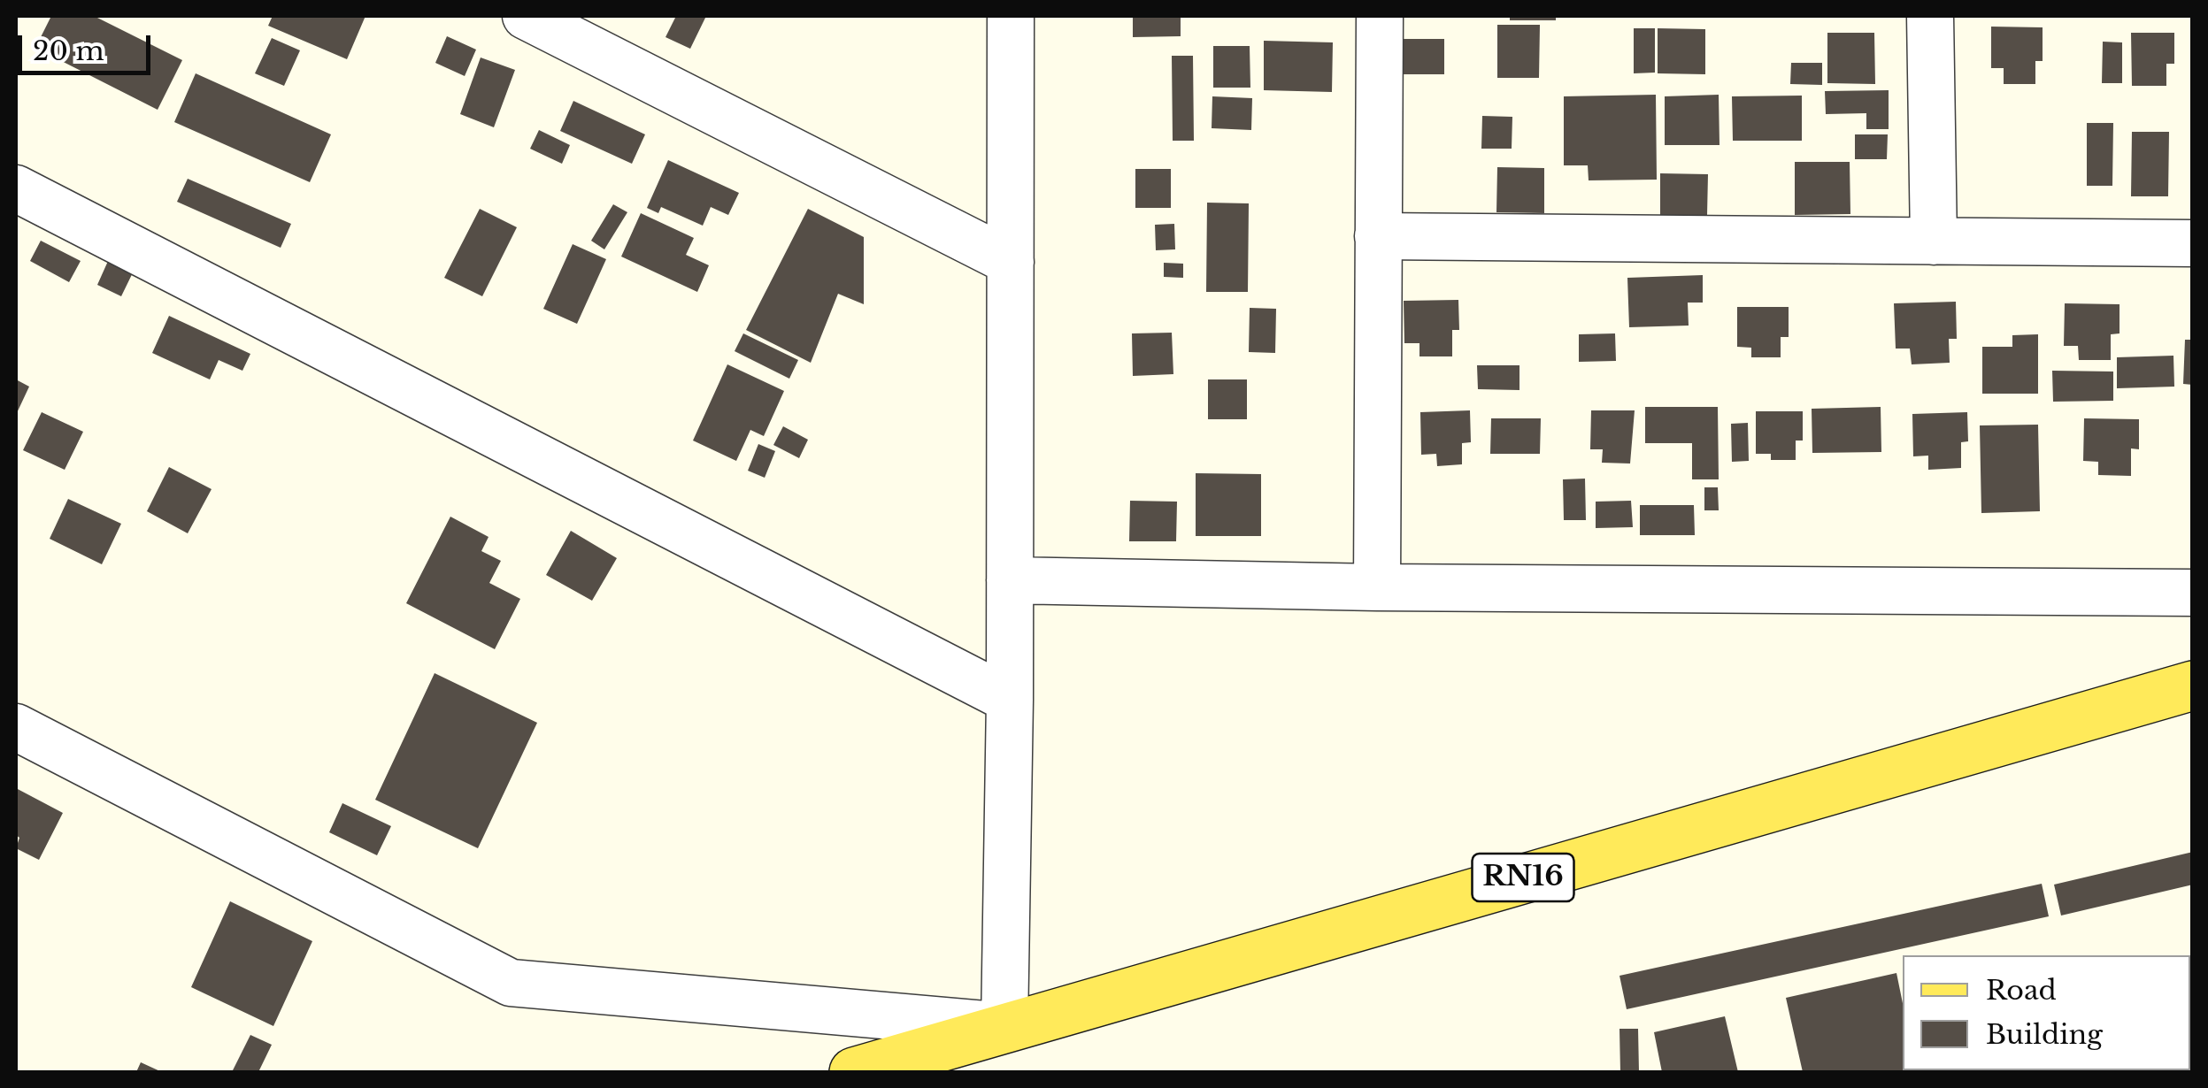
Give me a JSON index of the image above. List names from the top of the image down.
{
  "streets": {
    "main road": ["RN16"]
  },
  "legend": ["Road", "Building"],
  "scale_bar": "20 m"
}
